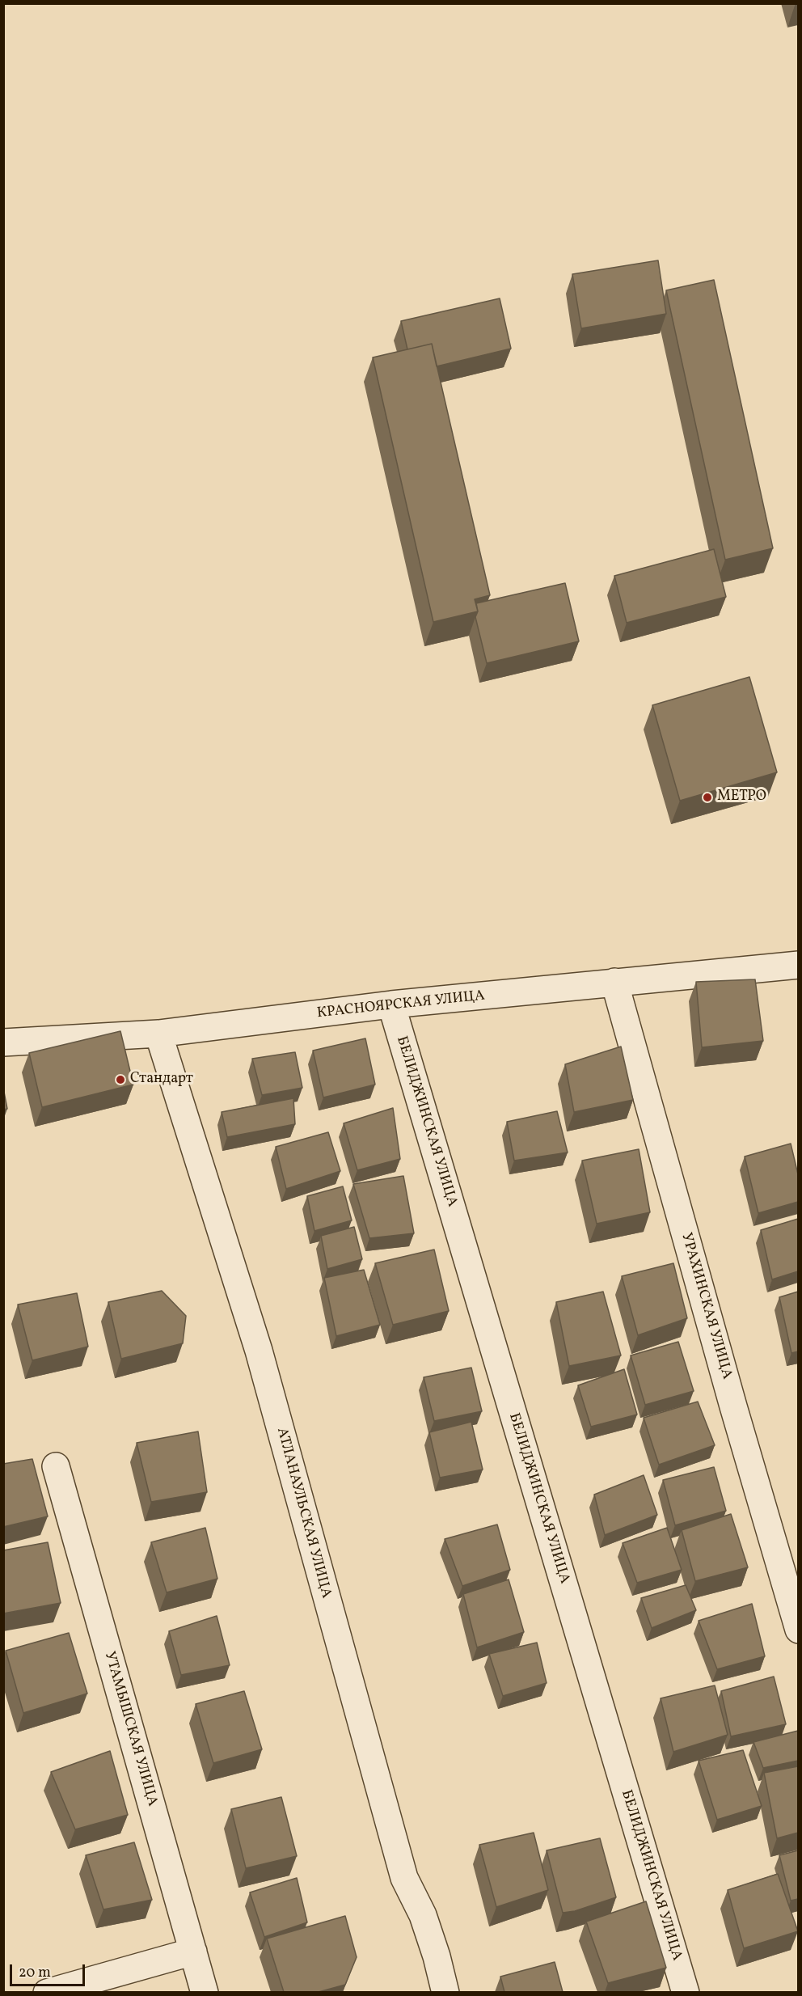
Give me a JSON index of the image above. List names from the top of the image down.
{
  "streets": {
    "street": [
      "КРАСНОЯРСКАЯ УЛИЦА",
      "БЕЛИДЖИНСКАЯ УЛИЦА",
      "УРАХИНСКАЯ УЛИЦА",
      "АТЛАНАУЛЬСКАЯ УЛИЦА",
      "УТАМЫШСКАЯ УЛИЦА"
    ]
  },
  "crossings": [
    ["КРАСНОЯРСКАЯ УЛИЦА", "БЕЛИДЖИНСКАЯ УЛИЦА"],
    ["КРАСНОЯРСКАЯ УЛИЦА", "УРАХИНСКАЯ УЛИЦА"],
    ["КРАСНОЯРСКАЯ УЛИЦА", "АТЛАНАУЛЬСКАЯ УЛИЦА"]
  ],
  "places": ["МЕТРО", "Стандарт"],
  "scale_bar": "20 m"
}
